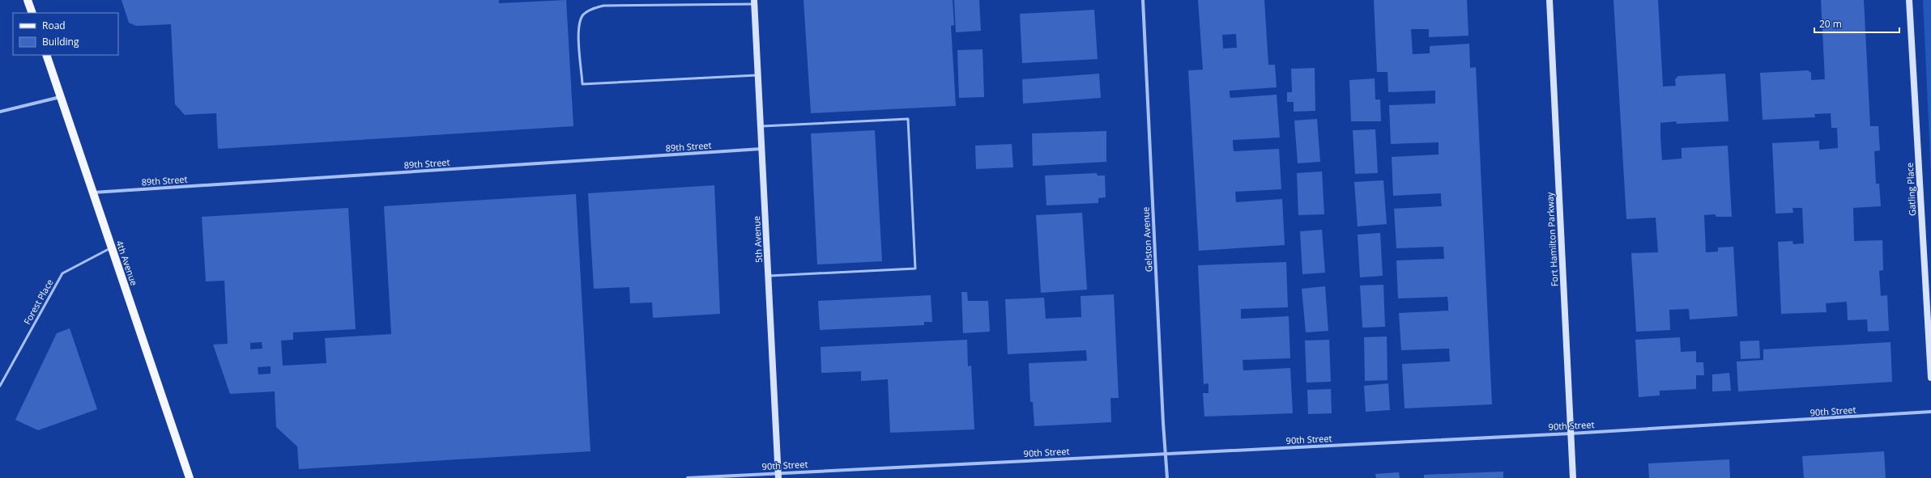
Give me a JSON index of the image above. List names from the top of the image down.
{
  "streets": {
    "main road": [
      "Gatling Place",
      "5th Avenue",
      "Fort Hamilton Parkway",
      "4th Avenue"
    ],
    "street": ["89th Street", "Gelston Avenue", "90th Street"],
    "lane": ["Forest Place"]
  },
  "crossings": [
    ["89th Street", "5th Avenue"],
    ["89th Street", "4th Avenue"],
    ["5th Avenue", "90th Street"],
    ["Gelston Avenue", "90th Street"],
    ["Fort Hamilton Parkway", "90th Street"],
    ["4th Avenue", "Forest Place"]
  ],
  "legend": ["Road", "Building"],
  "scale_bar": "20 m"
}
